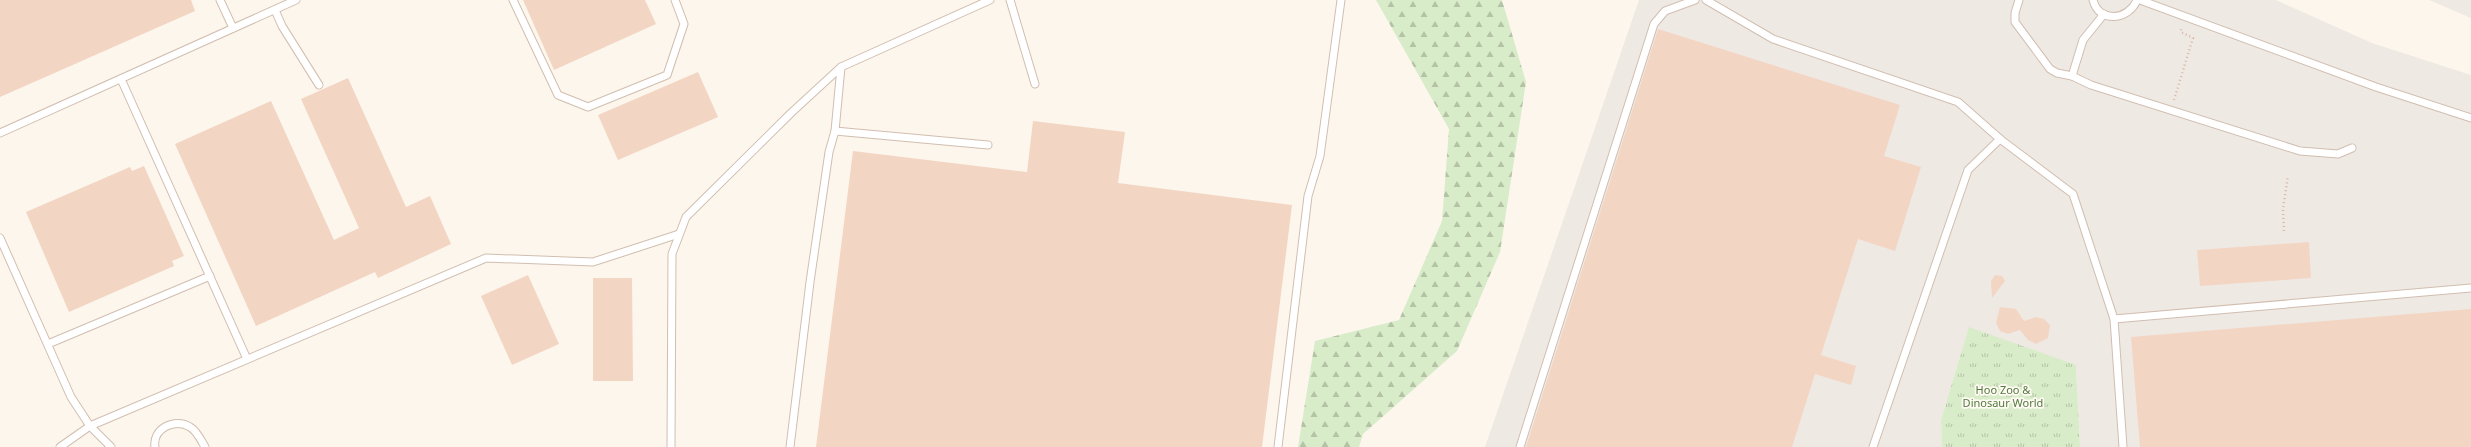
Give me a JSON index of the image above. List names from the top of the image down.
{
  "parks": ["Hoo Zoo & Dinosaur World"]
}
